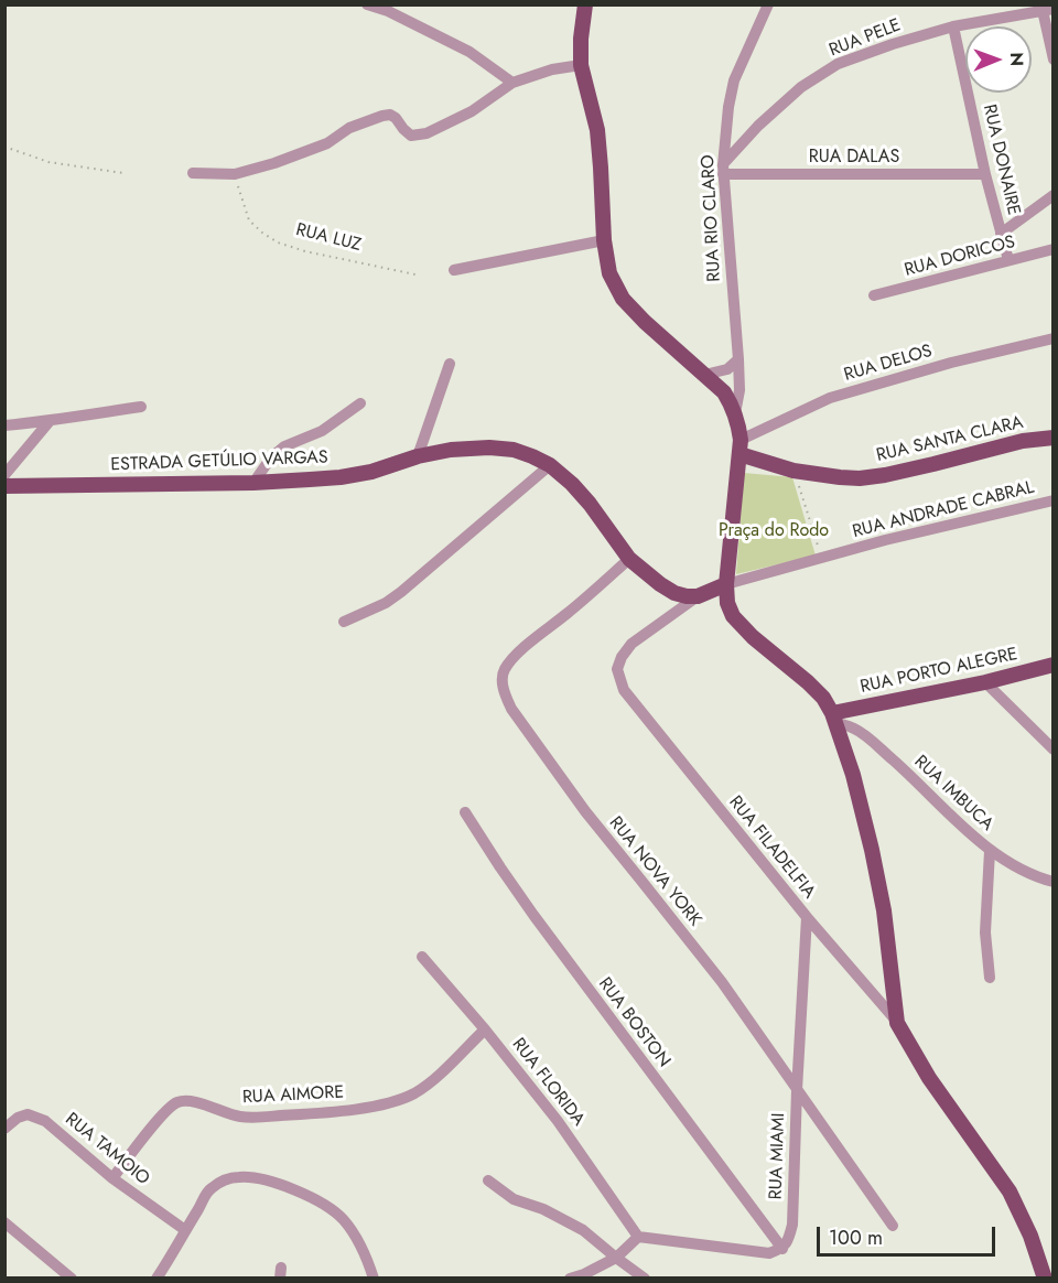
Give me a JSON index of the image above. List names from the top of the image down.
{
  "streets": {
    "main road": ["RUA SANTA CLARA", "ESTRADA GETÚLIO VARGAS", "RUA PORTO ALEGRE"],
    "street": [
      "RUA PELE",
      "RUA DALAS",
      "RUA DONAIRE",
      "RUA RIO CLARO",
      "RUA DORICOS",
      "RUA DELOS",
      "RUA ANDRADE CABRAL",
      "RUA IMBUCA",
      "RUA FILADELFIA",
      "RUA NOVA YORK",
      "RUA BOSTON",
      "RUA FLORIDA",
      "RUA AIMORE",
      "RUA TAMOIO",
      "RUA MIAMI"
    ],
    "path": ["RUA LUZ"]
  },
  "crossings": [
    ["RUA PELE", "RUA DALAS"],
    ["RUA PELE", "RUA DONAIRE"],
    ["RUA PELE", "RUA RIO CLARO"],
    ["RUA DALAS", "RUA DONAIRE"],
    ["RUA DALAS", "RUA RIO CLARO"],
    ["RUA DONAIRE", "RUA DORICOS"],
    ["RUA DELOS", "RUA SANTA CLARA"],
    ["ESTRADA GETÚLIO VARGAS", "RUA FILADELFIA"],
    ["ESTRADA GETÚLIO VARGAS", "RUA NOVA YORK"],
    ["RUA PORTO ALEGRE", "RUA IMBUCA"],
    ["RUA FILADELFIA", "RUA MIAMI"],
    ["RUA NOVA YORK", "RUA MIAMI"],
    ["RUA BOSTON", "RUA MIAMI"],
    ["RUA FLORIDA", "RUA AIMORE"],
    ["RUA AIMORE", "RUA TAMOIO"]
  ],
  "parks": ["Praça do Rodo"],
  "scale_bar": "100 m",
  "north": "right"
}
